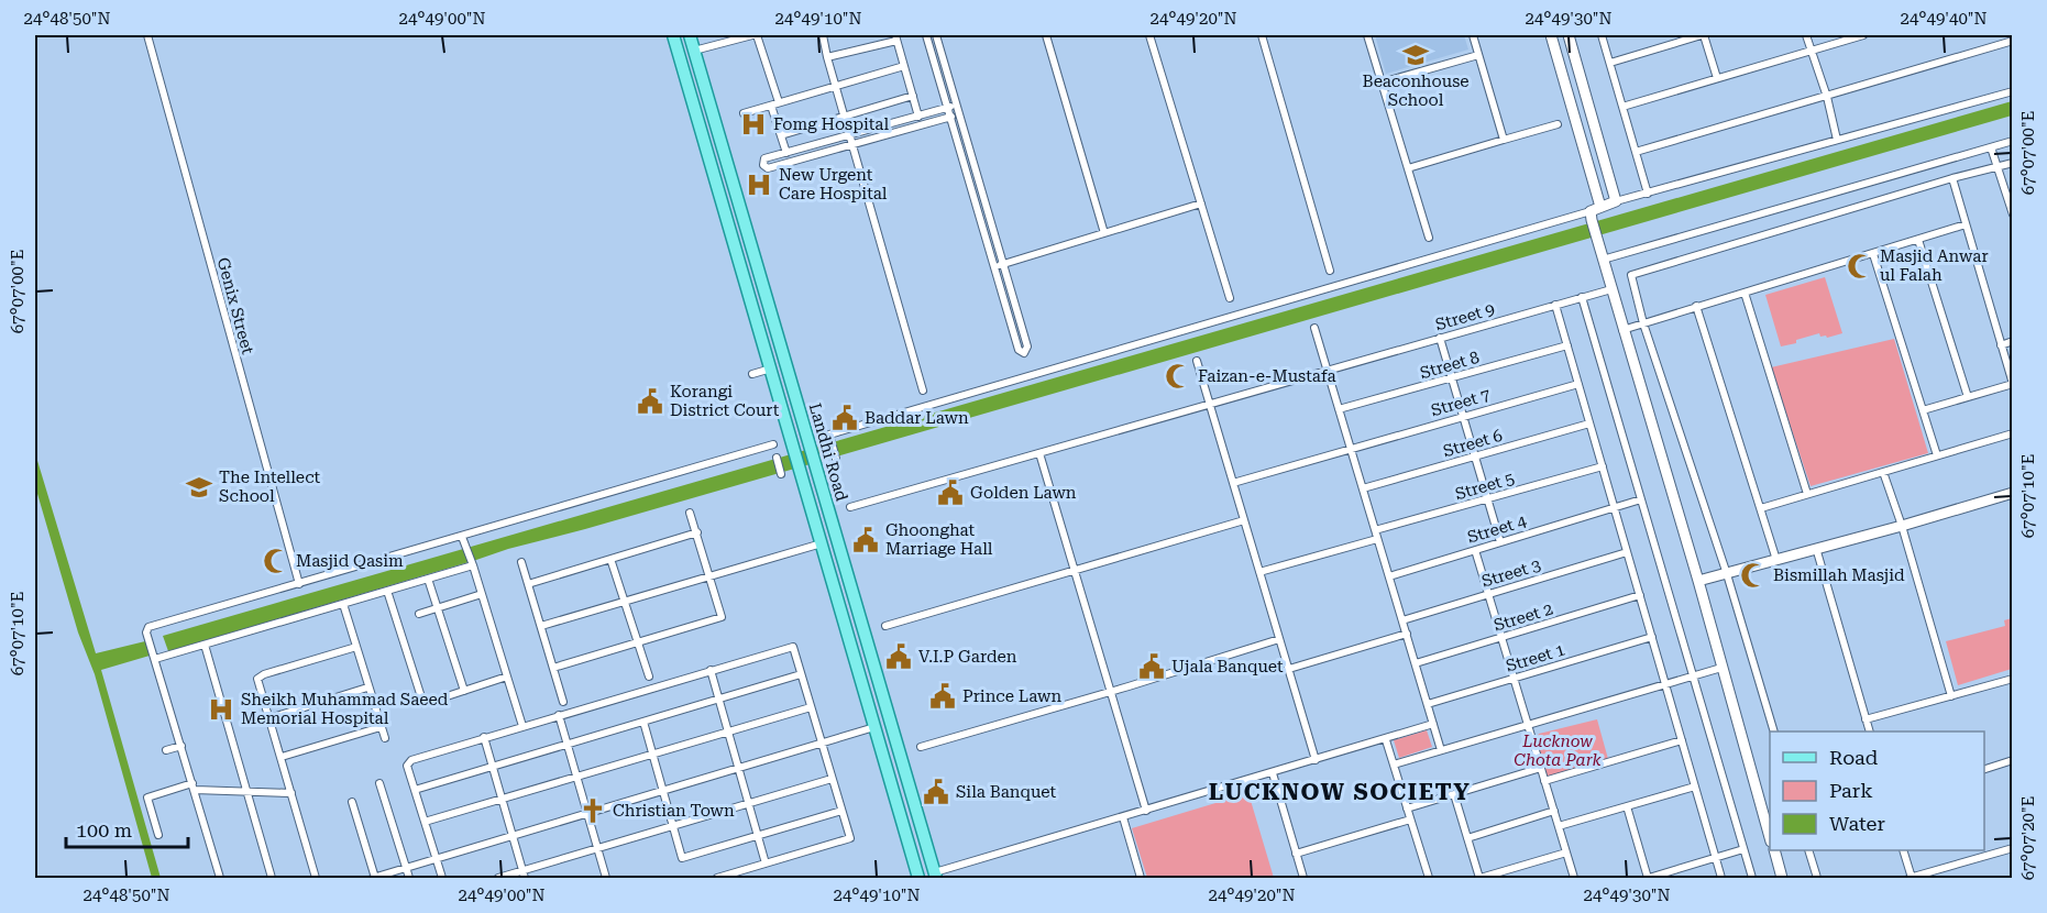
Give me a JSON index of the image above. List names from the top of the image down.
{
  "streets": {
    "main road": ["Landhi Road"],
    "street": [
      "Genix Street",
      "Street 9",
      "Street 8",
      "Street 7",
      "Street 6",
      "Street 5",
      "Street 4",
      "Street 3",
      "Street 2",
      "Street 1"
    ]
  },
  "districts": ["LUCKNOW SOCIETY"],
  "parks": ["Lucknow Chota Park"],
  "places": {
    "school or university": ["Beaconhouse School", "The Intellect School"],
    "hospital": ["Fomg Hospital", "New Urgent Care Hospital", "Sheikh Muhammad Saeed Memorial Hospital"],
    "mosque": [
      "Masjid Anwar ul Falah",
      "Faizan-e-Mustafa",
      "Masjid Qasim",
      "Bismillah Masjid"
    ],
    "public building": [
      "Korangi District Court",
      "Baddar Lawn",
      "Golden Lawn",
      "Ghoonghat Marriage Hall",
      "V.I.P Garden",
      "Ujala Banquet",
      "Prince Lawn",
      "Sila Banquet"
    ],
    "church": ["Christian Town"]
  },
  "legend": ["Road", "Park", "Water"],
  "scale_bar": "100 m",
  "coordinates": [
    "24°48'50\"N",
    "24°49'00\"N",
    "24°49'10\"N",
    "24°49'20\"N",
    "24°49'30\"N",
    "24°49'40\"N",
    "67°07'00\"E",
    "67°07'10\"E",
    "67°07'20\"E"
  ]
}
